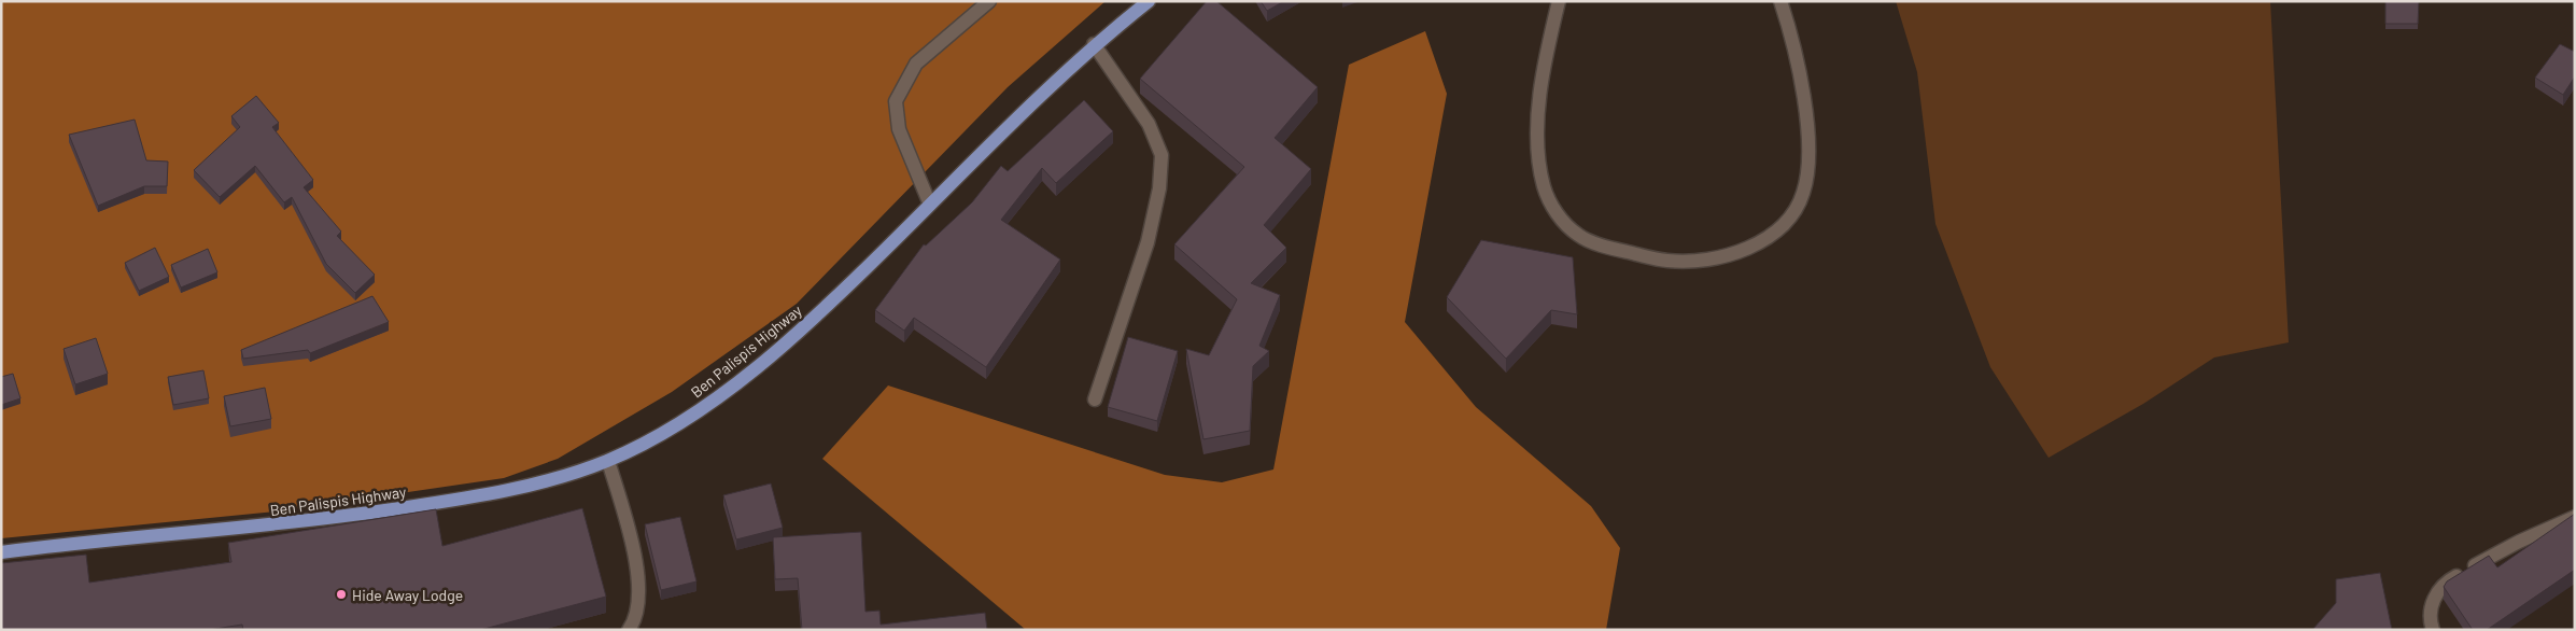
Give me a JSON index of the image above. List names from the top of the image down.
{
  "streets": {
    "main road": ["Ben Palispis Highway"]
  },
  "places": ["Hide Away Lodge"]
}
